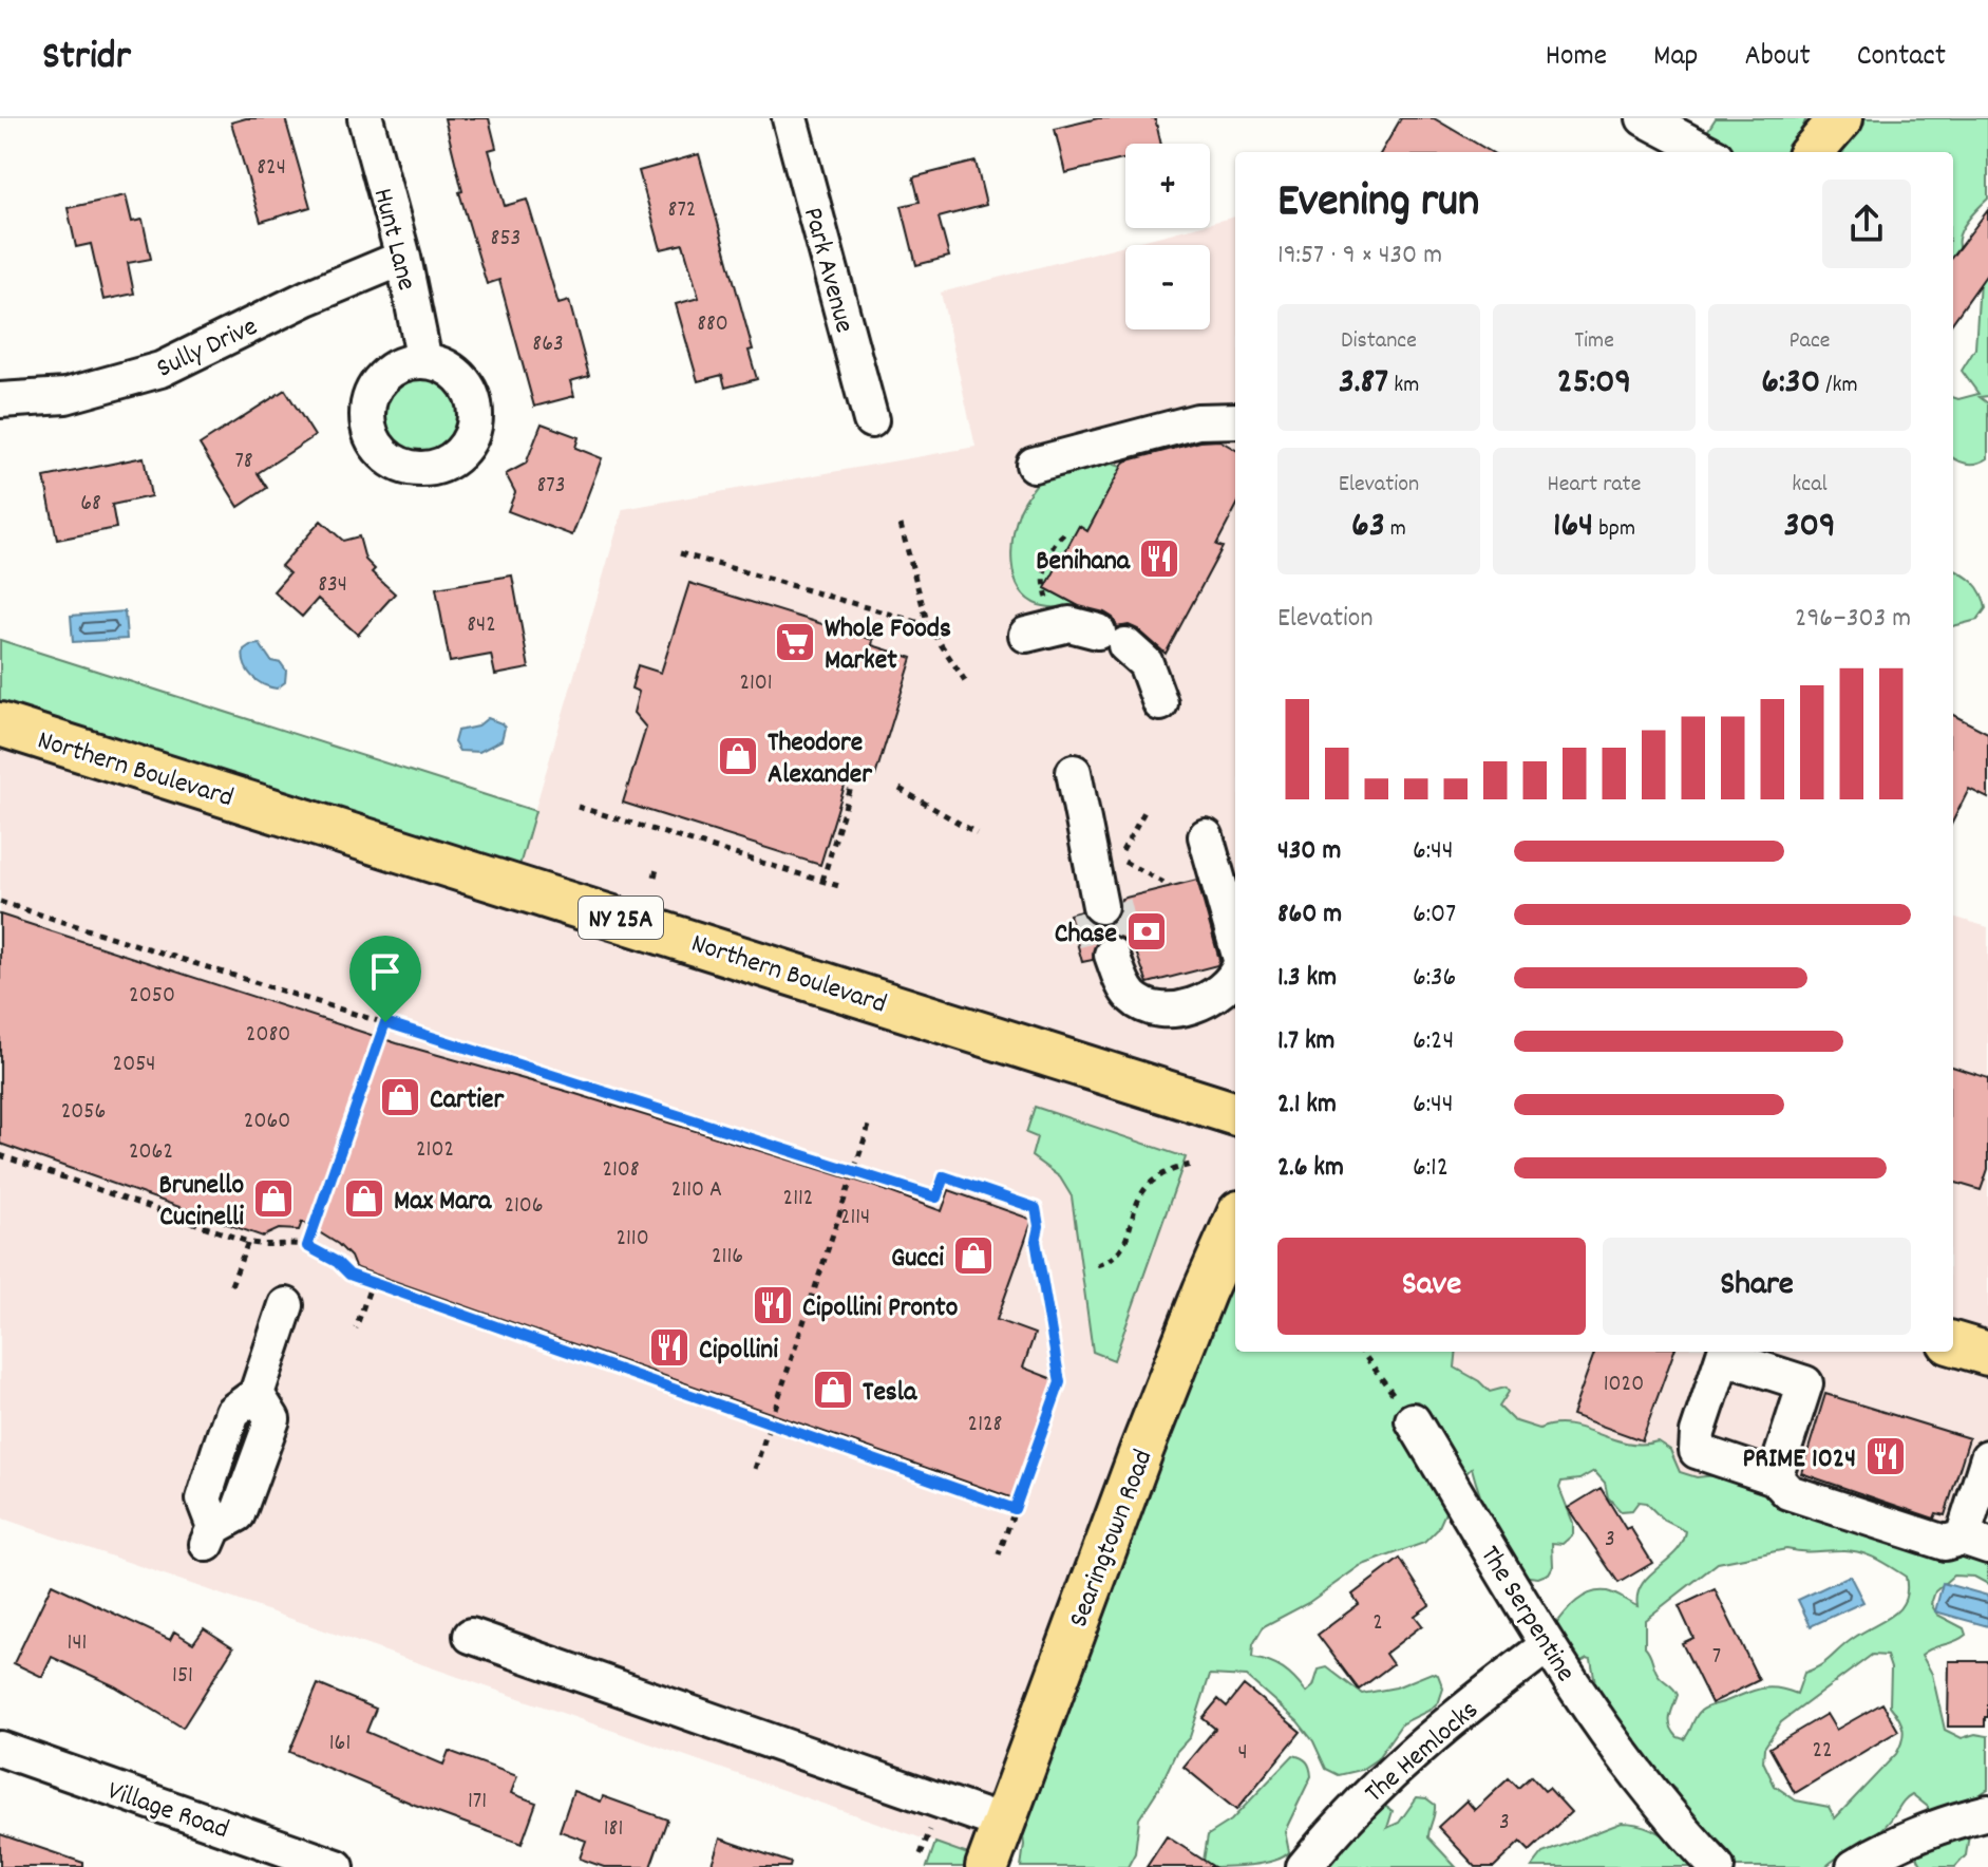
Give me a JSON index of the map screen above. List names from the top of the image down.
{
  "streets": {
    "main road": ["Northern Boulevard", "NY 25A", "Searingtown Road"],
    "street": [
      "Hunt Lane",
      "Park Avenue",
      "Sully Drive",
      "The Serpentine",
      "The Hemlocks",
      "Village Road"
    ]
  },
  "crossings": [
    ["Hunt Lane", "Sully Drive"],
    ["The Serpentine", "The Hemlocks"]
  ],
  "places": {
    "restaurant": [
      "Benihana",
      "Cipollini Pronto",
      "Cipollini",
      "PRIME 1024"
    ],
    "supermarket": ["Whole Foods Market"],
    "shop": [
      "Theodore Alexander",
      "Cartier",
      "Brunello Cucinelli",
      "Max Mara",
      "Gucci",
      "Tesla"
    ],
    "bank": ["Chase"]
  },
  "house_numbers": [
    "824",
    "872",
    "853",
    "880",
    "863",
    "78",
    "873",
    "68",
    "834",
    "842",
    "2101",
    "2050",
    "2080",
    "2054",
    "2056",
    "2060",
    "2102",
    "2062",
    "2108",
    "2110 A",
    "2112",
    "2106",
    "2114",
    "2110",
    "2116",
    "1020",
    "2128",
    "3",
    "2",
    "141",
    "7",
    "151",
    "161",
    "22",
    "4",
    "171",
    "3",
    "181"
  ],
  "page": {
    "header": "Stridr",
    "nav": [
      "Home",
      "Map",
      "About",
      "Contact"
    ],
    "map_buttons": ["+", "−"],
    "heading": ["Evening run", "19:57 · 9 × 430 m"],
    "stats": [
      ["Distance", "3.87 km"],
      ["Time", "25:09"],
      ["Pace", "6:30 /km"],
      ["Elevation", "63 m"],
      ["Heart rate", "164 bpm"],
      ["kcal", "309"]
    ],
    "chart": ["Elevation", "296–303 m"],
    "list": [
      {
        "name": "430 m",
        "note": "6:44"
      },
      {
        "name": "860 m",
        "note": "6:07"
      },
      {
        "name": "1.3 km",
        "note": "6:36"
      },
      {
        "name": "1.7 km",
        "note": "6:24"
      },
      {
        "name": "2.1 km",
        "note": "6:44"
      },
      {
        "name": "2.6 km",
        "note": "6:12"
      }
    ],
    "buttons": ["Save", "Share"]
  }
}
